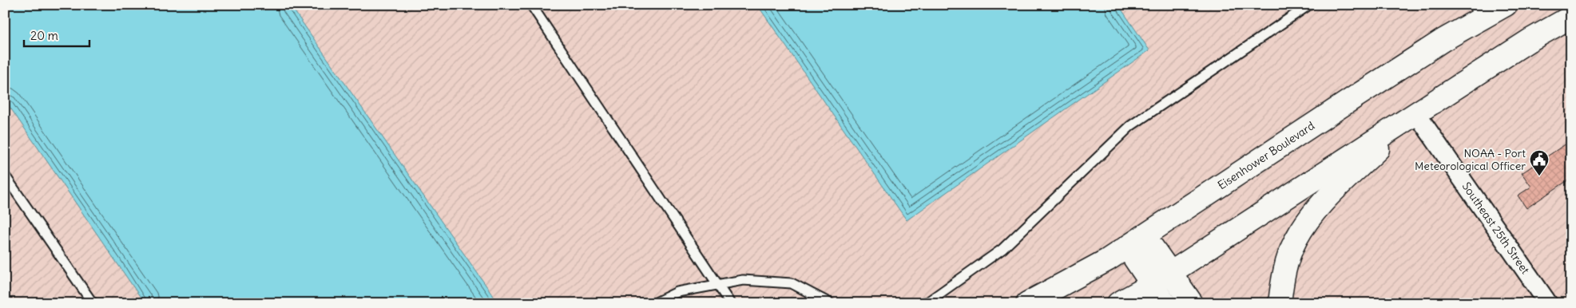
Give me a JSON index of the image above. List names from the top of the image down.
{
  "streets": {
    "street": ["Eisenhower Boulevard", "Southeast 25th Street"]
  },
  "places": {
    "public building": ["NOAA - Port Meteorological Officer"]
  },
  "scale_bar": "20 m"
}
